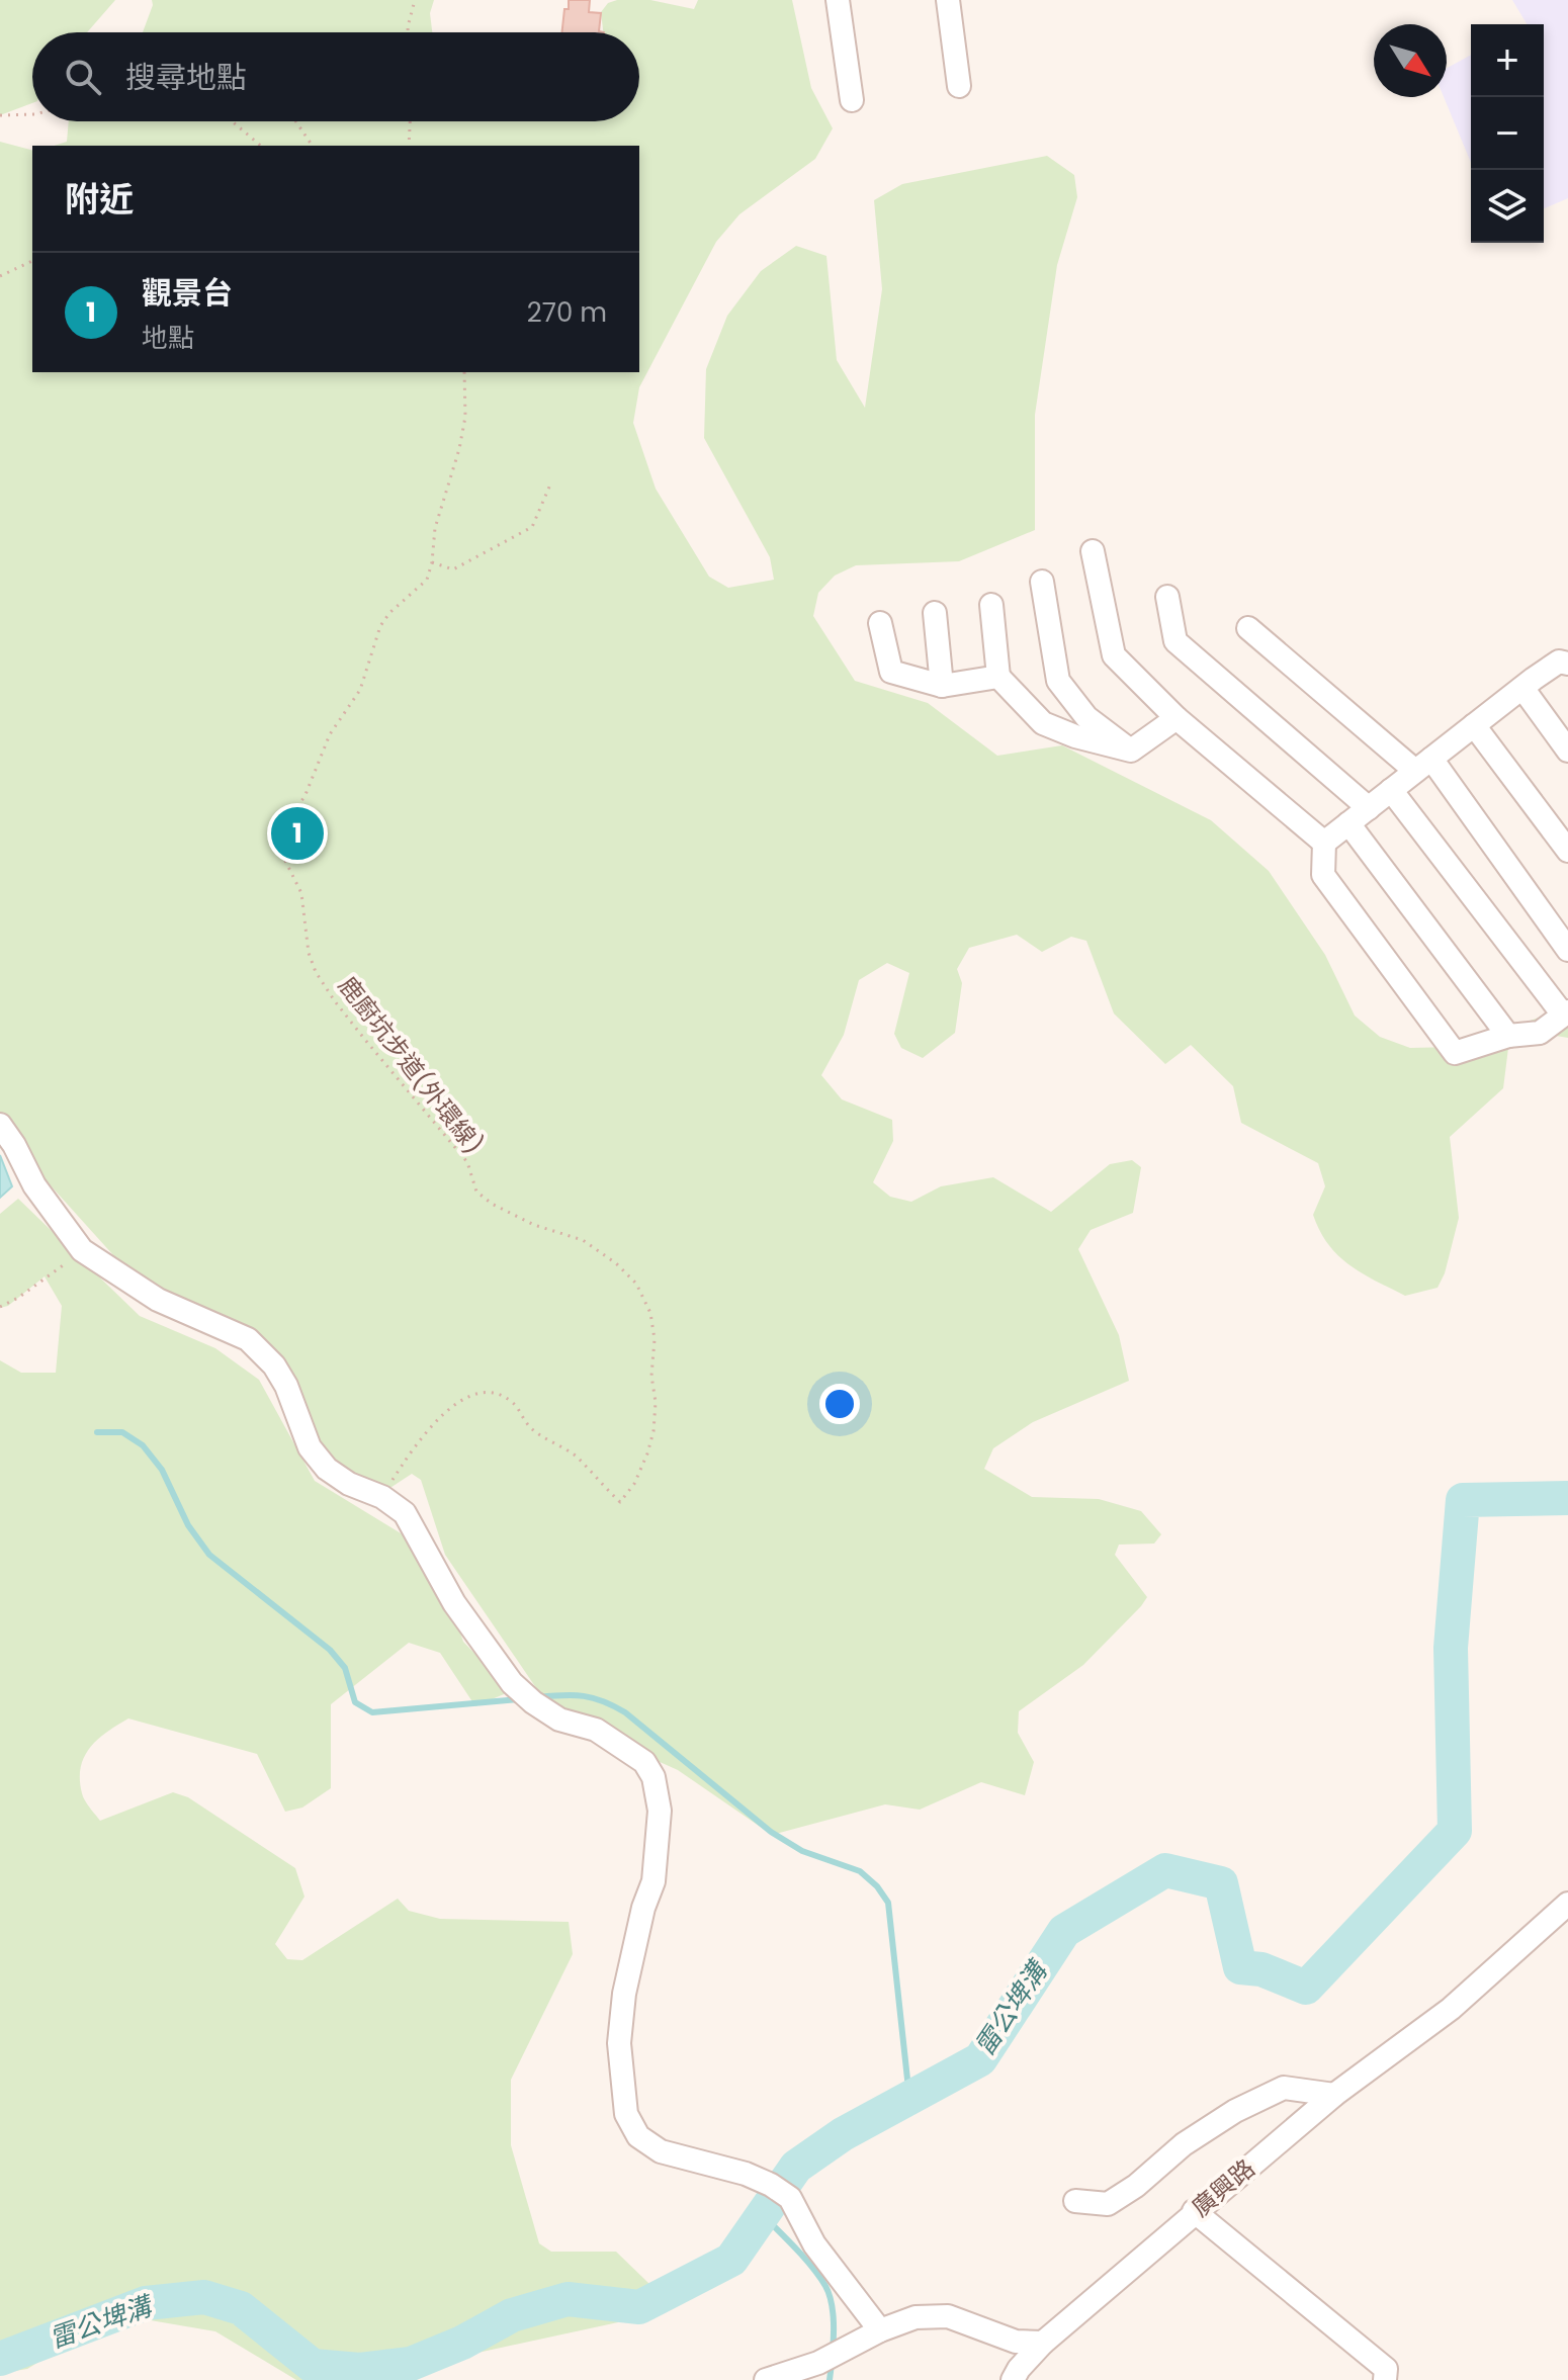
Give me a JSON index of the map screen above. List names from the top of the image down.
{
  "streets": {
    "street": ["廣興路"],
    "path": ["鹿廚坑步道(外環線)"]
  },
  "water": ["雷公埤溝"],
  "north": "bottom right",
  "page": {
    "map_buttons": ["+", "−"],
    "search": "搜尋地點",
    "heading": "附近",
    "list": [
      {
        "mark": "1",
        "name": "觀景台",
        "note": "地點",
        "value": "270 m"
      }
    ],
    "pins": "1"
  }
}
